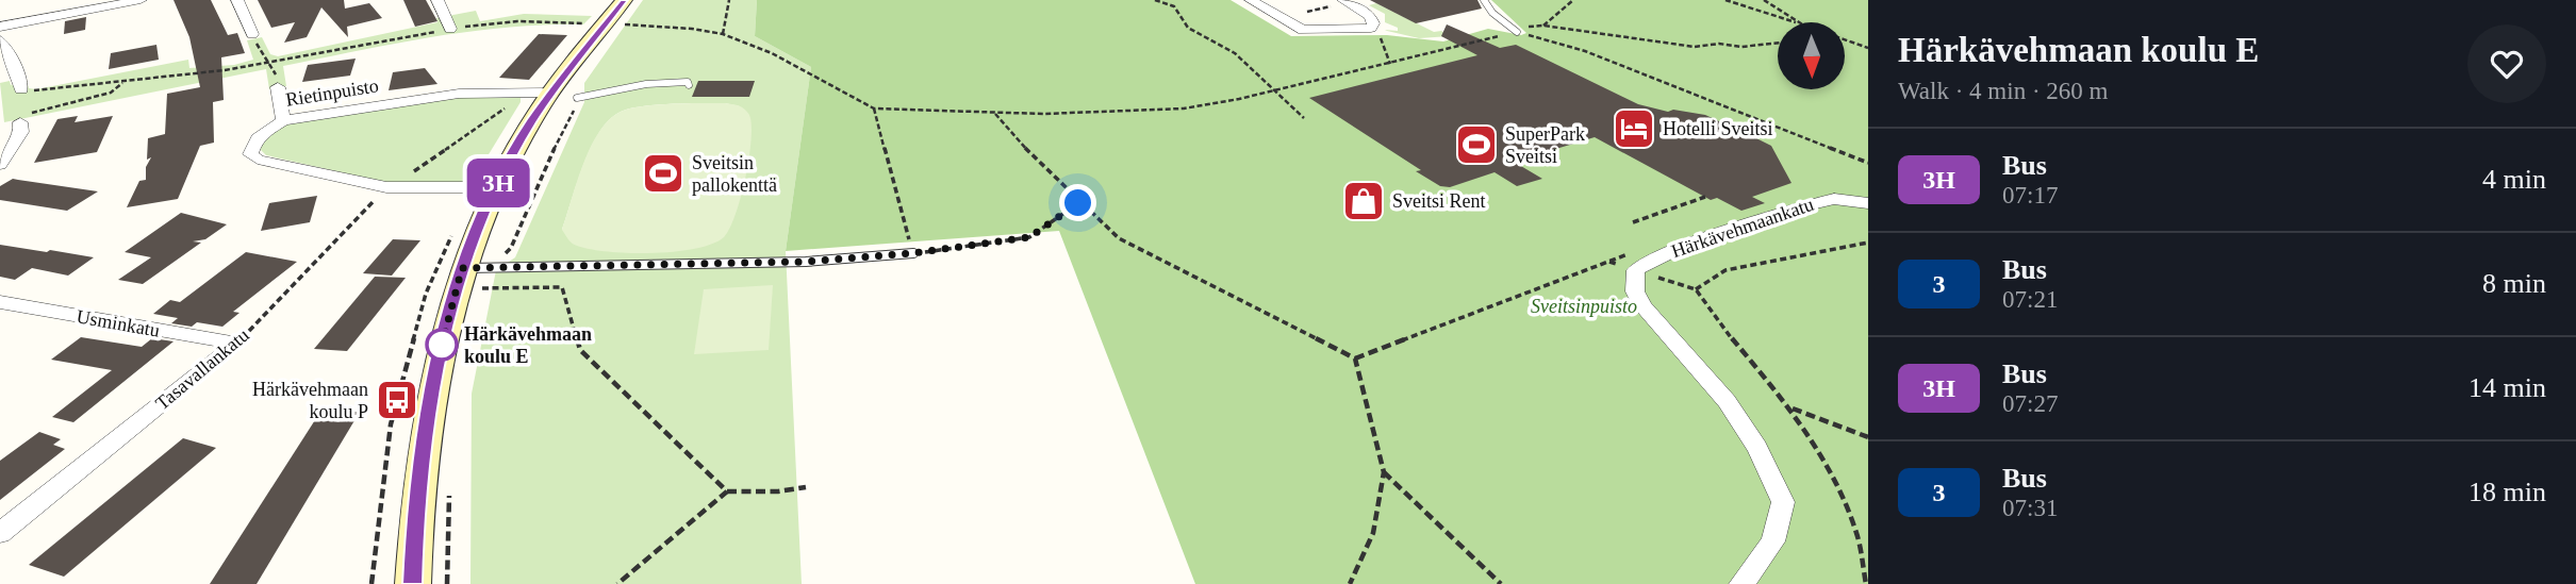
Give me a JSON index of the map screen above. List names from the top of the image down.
{
  "streets": {
    "street": [
      "Rietinpuisto",
      "Härkävehmaankatu",
      "Usminkatu",
      "Tasavallankatu"
    ]
  },
  "crossings": [
    ["Rietinpuisto", "Tasavallankatu"],
    ["Usminkatu", "Tasavallankatu"]
  ],
  "parks": ["Sveitsinpuisto"],
  "places": {
    "hotel": ["Hotelli Sveitsi"],
    "sports": ["SuperPark Sveitsi", "Sveitsin pallokenttä"],
    "shop": ["Sveitsi Rent"],
    "other": ["Härkävehmaan koulu E"],
    "bus stop": ["Härkävehmaan koulu P"]
  },
  "lines": ["bus line 3H"],
  "north": "bottom",
  "page": {
    "on_map": "3H",
    "heading": ["Härkävehmaan koulu E", "Walk · 4 min · 260 m"],
    "list": [
      {
        "mark": "3H",
        "name": "Bus",
        "note": "07:17",
        "value": "4 min"
      },
      {
        "mark": "3",
        "name": "Bus",
        "note": "07:21",
        "value": "8 min"
      },
      {
        "mark": "3H",
        "name": "Bus",
        "note": "07:27",
        "value": "14 min"
      },
      {
        "mark": "3",
        "name": "Bus",
        "note": "07:31",
        "value": "18 min"
      }
    ]
  }
}
